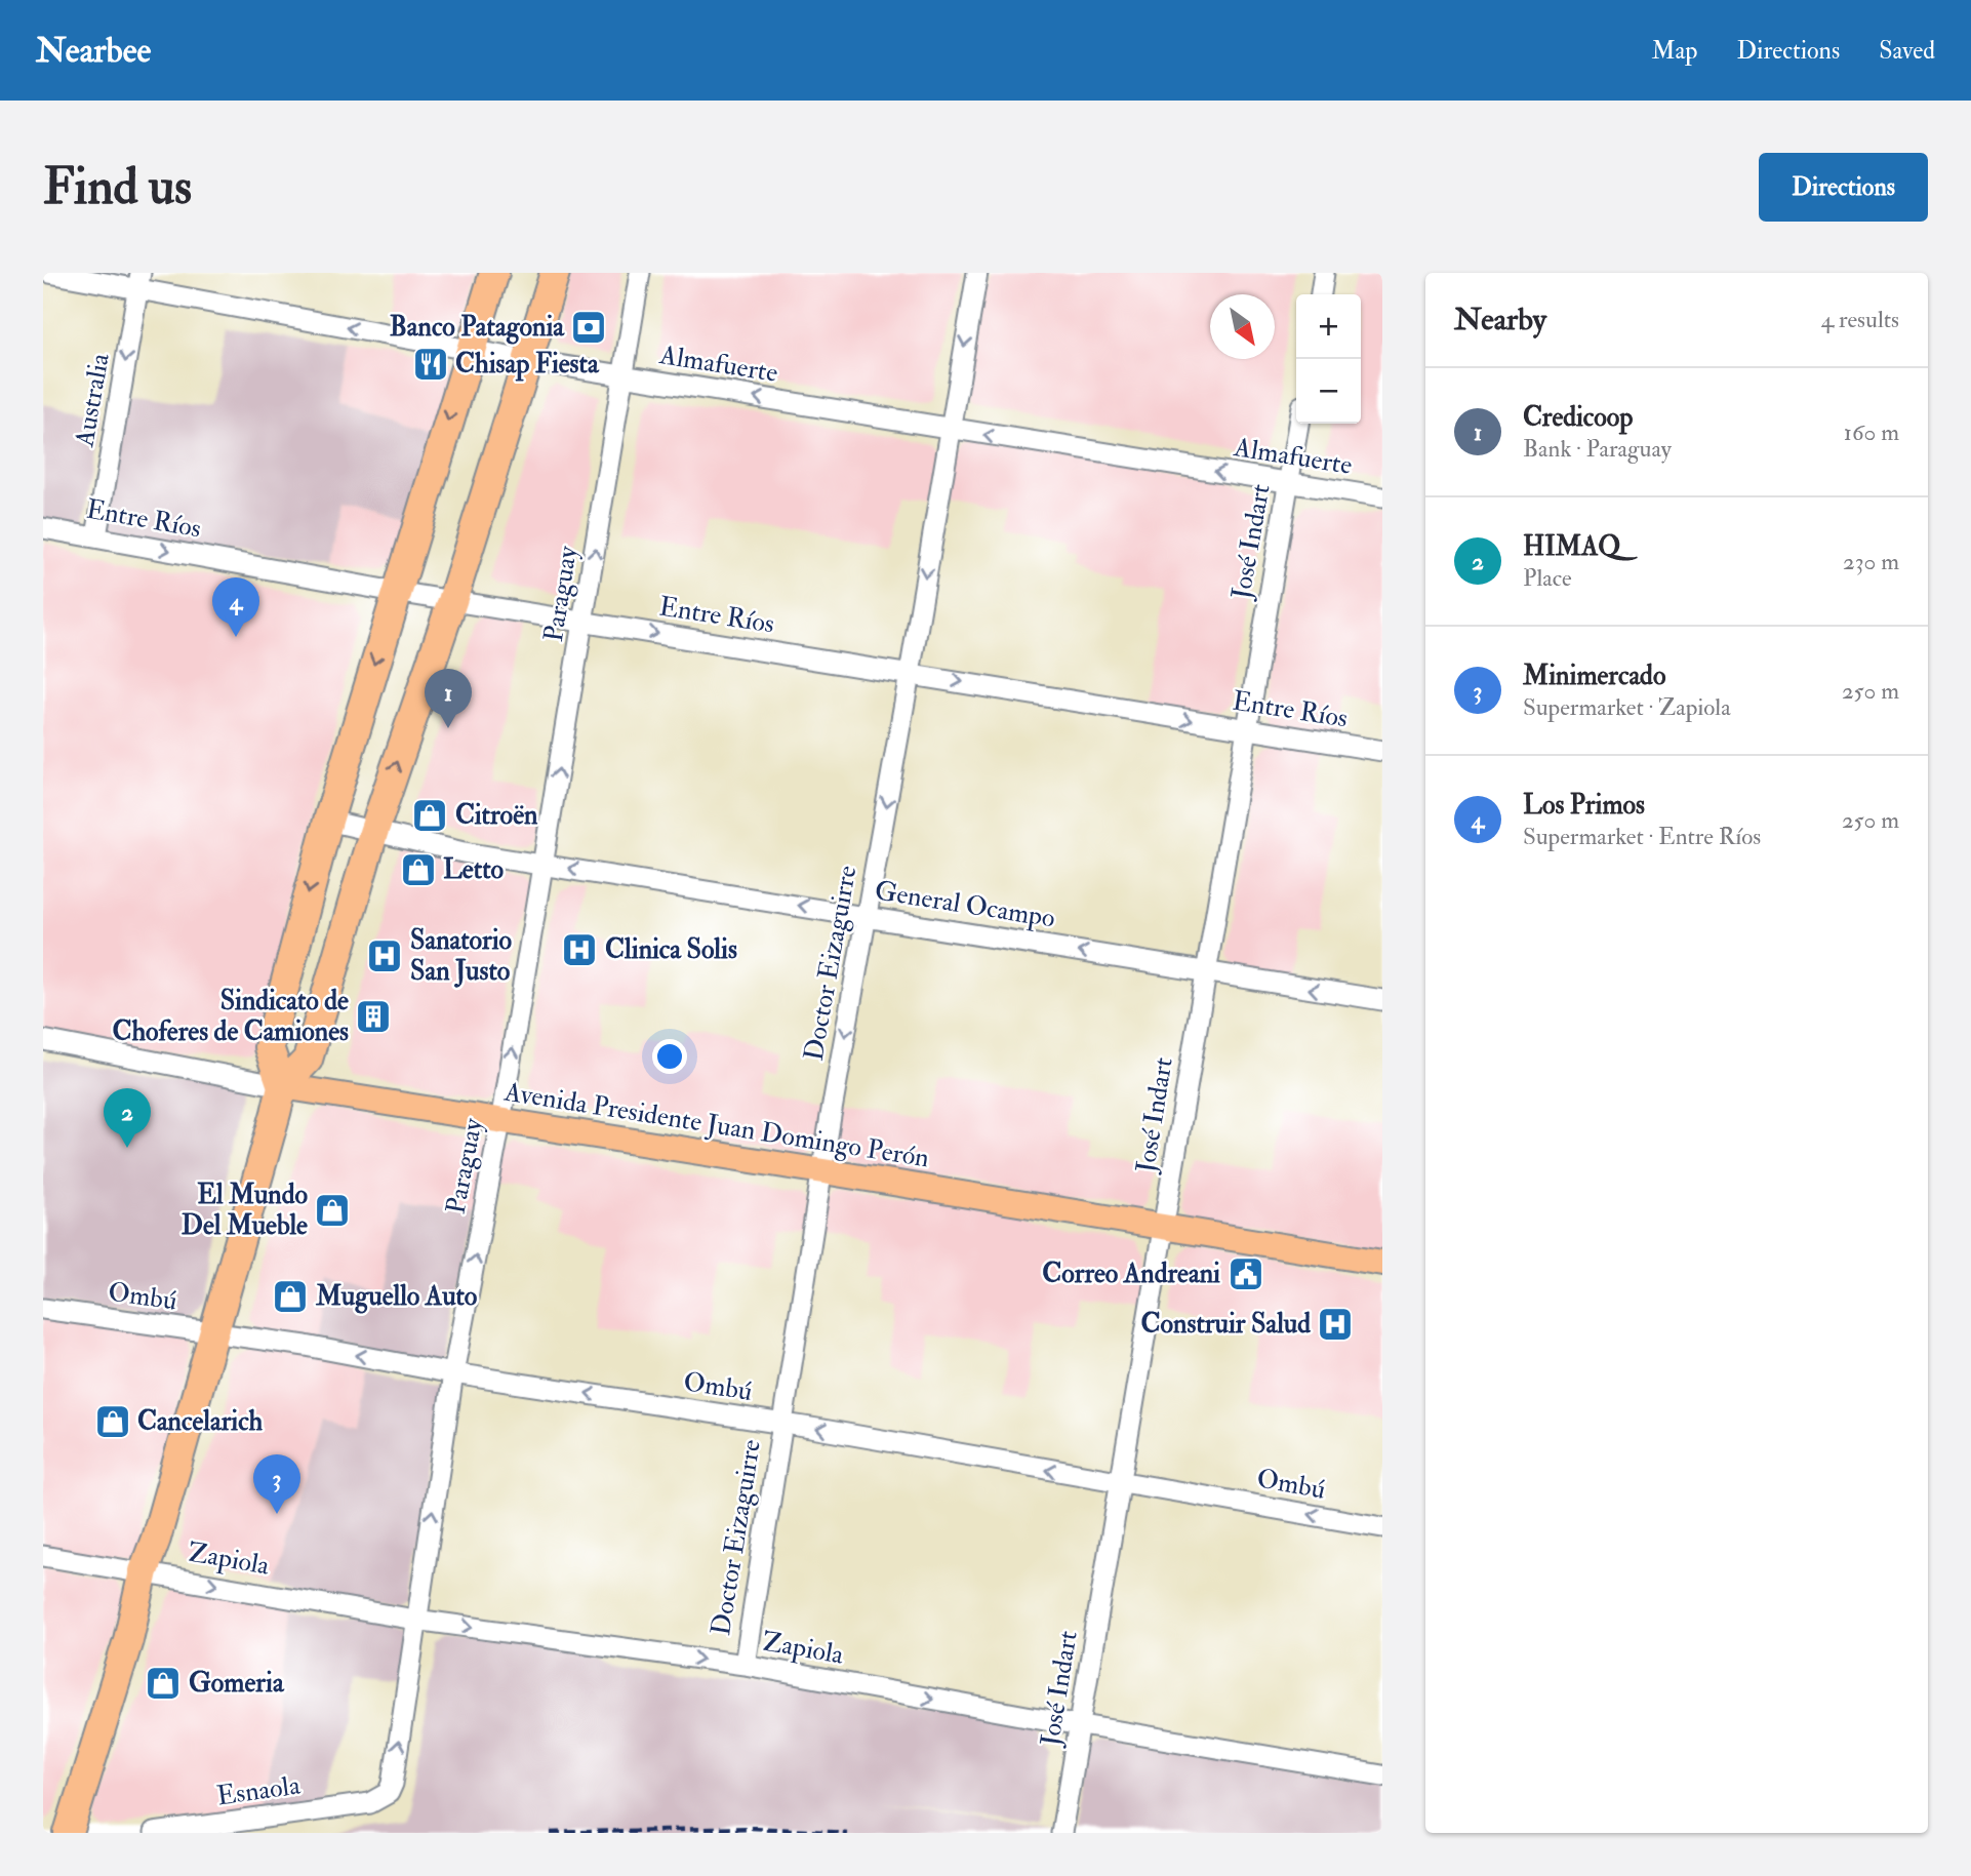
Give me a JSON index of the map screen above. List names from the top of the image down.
{
  "streets": {
    "main road": ["Avenida Presidente Juan Domingo Perón"],
    "street": [
      "Almafuerte",
      "Australia",
      "Entre Ríos",
      "José Indart",
      "Paraguay",
      "General Ocampo",
      "Doctor Eizaguirre",
      "Ombú",
      "Zapiola",
      "Esnaola"
    ]
  },
  "crossings": [
    ["Almafuerte", "Australia"],
    ["Almafuerte", "José Indart"],
    ["Almafuerte", "Paraguay"],
    ["Almafuerte", "Doctor Eizaguirre"],
    ["Australia", "Entre Ríos"],
    ["Entre Ríos", "José Indart"],
    ["Entre Ríos", "Paraguay"],
    ["Entre Ríos", "Doctor Eizaguirre"],
    ["José Indart", "General Ocampo"],
    ["José Indart", "Avenida Presidente Juan Domingo Perón"],
    ["José Indart", "Ombú"],
    ["José Indart", "Zapiola"],
    ["Paraguay", "General Ocampo"],
    ["Paraguay", "Avenida Presidente Juan Domingo Perón"],
    ["Paraguay", "Ombú"],
    ["Paraguay", "Zapiola"],
    ["Paraguay", "Esnaola"],
    ["General Ocampo", "Doctor Eizaguirre"],
    ["Doctor Eizaguirre", "Avenida Presidente Juan Domingo Perón"],
    ["Doctor Eizaguirre", "Ombú"],
    ["Doctor Eizaguirre", "Zapiola"]
  ],
  "one_way": [
    "Almafuerte",
    "Australia",
    "Entre Ríos",
    "Paraguay",
    "General Ocampo",
    "Doctor Eizaguirre",
    "Ombú",
    "Zapiola"
  ],
  "places": {
    "bank": ["Banco Patagonia"],
    "restaurant": ["Chisap Fiesta"],
    "shop": [
      "Citroën",
      "Letto",
      "El Mundo Del Mueble",
      "Muguello Auto",
      "Cancelarich",
      "Gomeria"
    ],
    "hospital": ["Clinica Solis", "Sanatorio San Justo", "Construir Salud"],
    "building": ["Sindicato de Choferes de Camiones"],
    "public building": ["Correo Andreani"]
  },
  "north": "bottom right",
  "page": {
    "header": "Nearbee",
    "nav": ["Map", "Directions", "Saved"],
    "buttons": "Directions",
    "title": "Find us",
    "heading": ["Nearby", "4 results"],
    "map_buttons": ["+", "−"],
    "list": [
      {
        "mark": "1",
        "name": "Credicoop",
        "note": "Bank · Paraguay",
        "value": "160 m"
      },
      {
        "mark": "2",
        "name": "HIMAQ",
        "note": "Place",
        "value": "230 m"
      },
      {
        "mark": "3",
        "name": "Minimercado",
        "note": "Supermarket · Zapiola",
        "value": "250 m"
      },
      {
        "mark": "4",
        "name": "Los Primos",
        "note": "Supermarket · Entre Ríos",
        "value": "250 m"
      }
    ],
    "pins": [
      "4",
      "1",
      "2",
      "3"
    ]
  }
}
